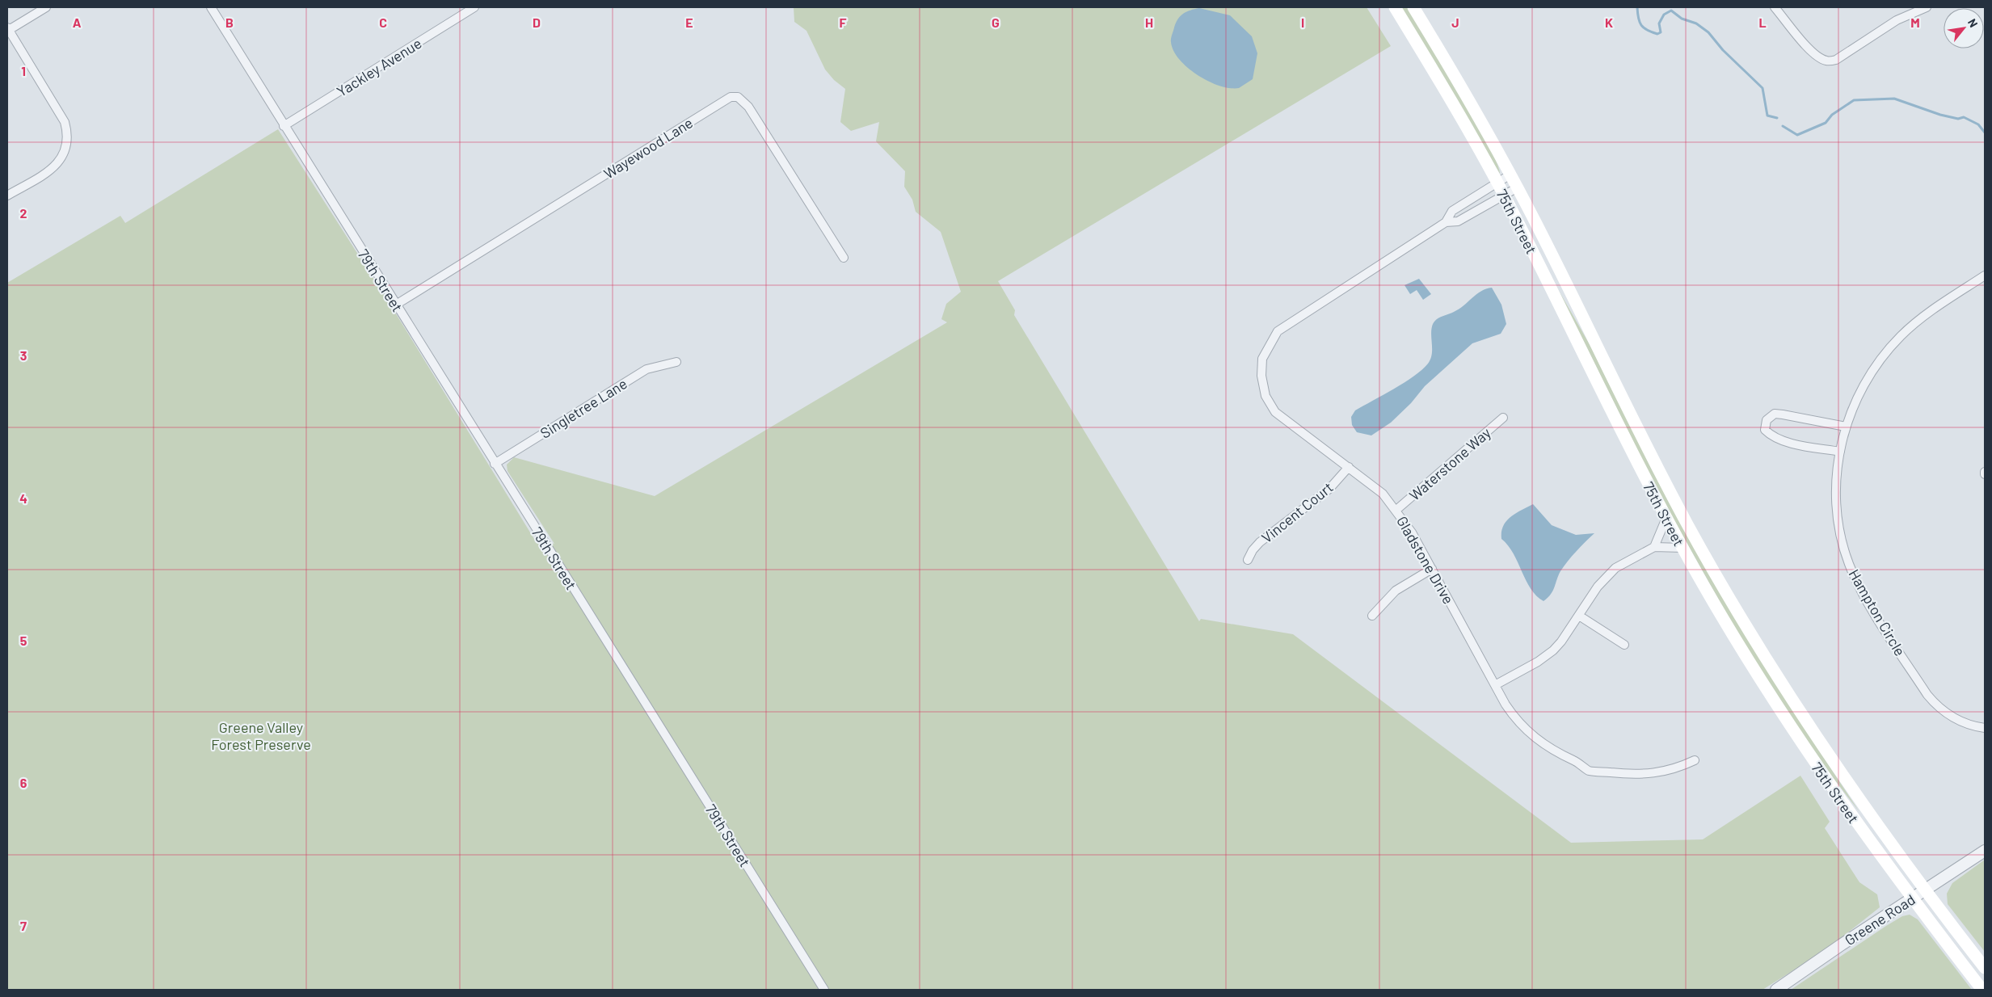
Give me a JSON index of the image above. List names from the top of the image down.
{
  "streets": {
    "main road": ["75th Street"],
    "street": [
      "Yackley Avenue",
      "Wayewood Lane",
      "79th Street",
      "Singletree Lane",
      "Waterstone Way",
      "Vincent Court",
      "Gladstone Drive",
      "Hampton Circle",
      "Greene Road"
    ]
  },
  "crossings": [
    ["Yackley Avenue", "79th Street"],
    ["Wayewood Lane", "79th Street"],
    ["75th Street", "Gladstone Drive"],
    ["75th Street", "Greene Road"],
    ["79th Street", "Singletree Lane"],
    ["Waterstone Way", "Gladstone Drive"],
    ["Vincent Court", "Gladstone Drive"]
  ],
  "parks": ["Greene Valley Forest Preserve"],
  "north": "top right",
  "grid": {
    "columns": [
      "A",
      "B",
      "C",
      "D",
      "E",
      "F",
      "G",
      "H",
      "I",
      "J",
      "K",
      "L",
      "M"
    ],
    "rows": [
      "1",
      "2",
      "3",
      "4",
      "5",
      "6",
      "7"
    ]
  }
}
